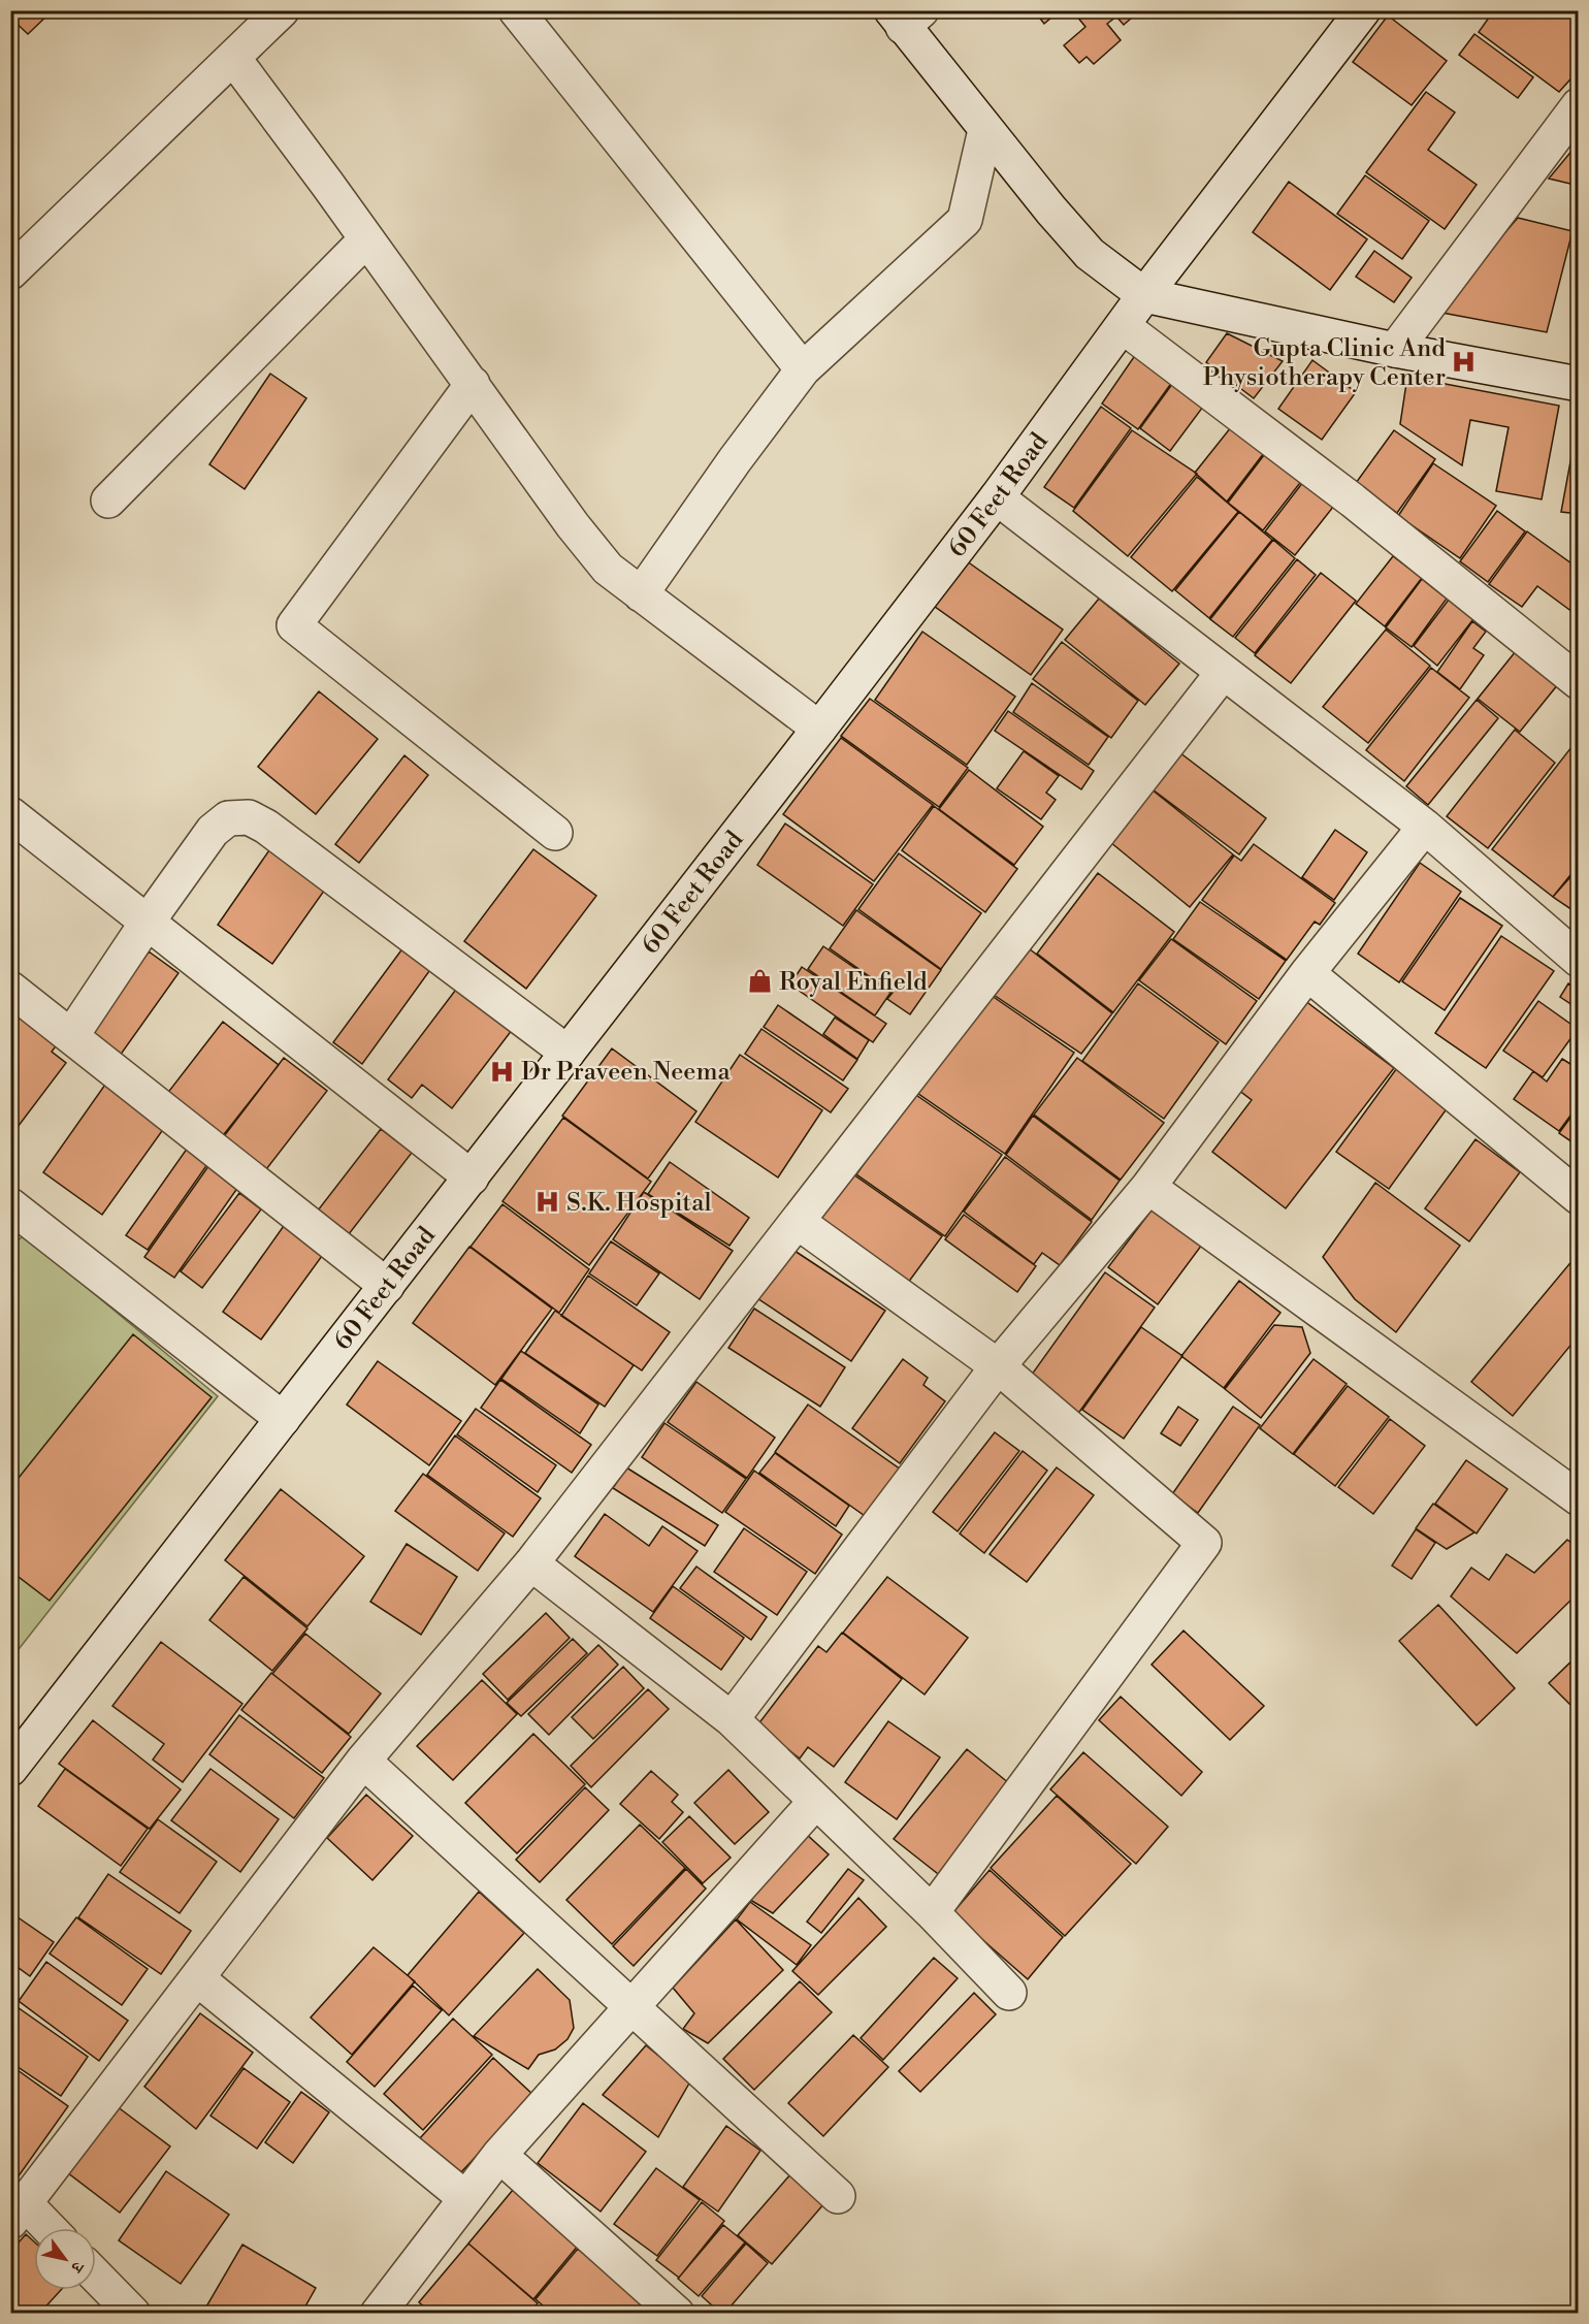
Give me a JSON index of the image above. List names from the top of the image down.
{
  "streets": {
    "street": ["60 Feet Road"]
  },
  "places": {
    "hospital": ["Gupta Clinic And Physiotherapy Center", "Dr Praveen Neema", "S.K. Hospital"],
    "shop": ["Royal Enfield"]
  },
  "north": "bottom right"
}
